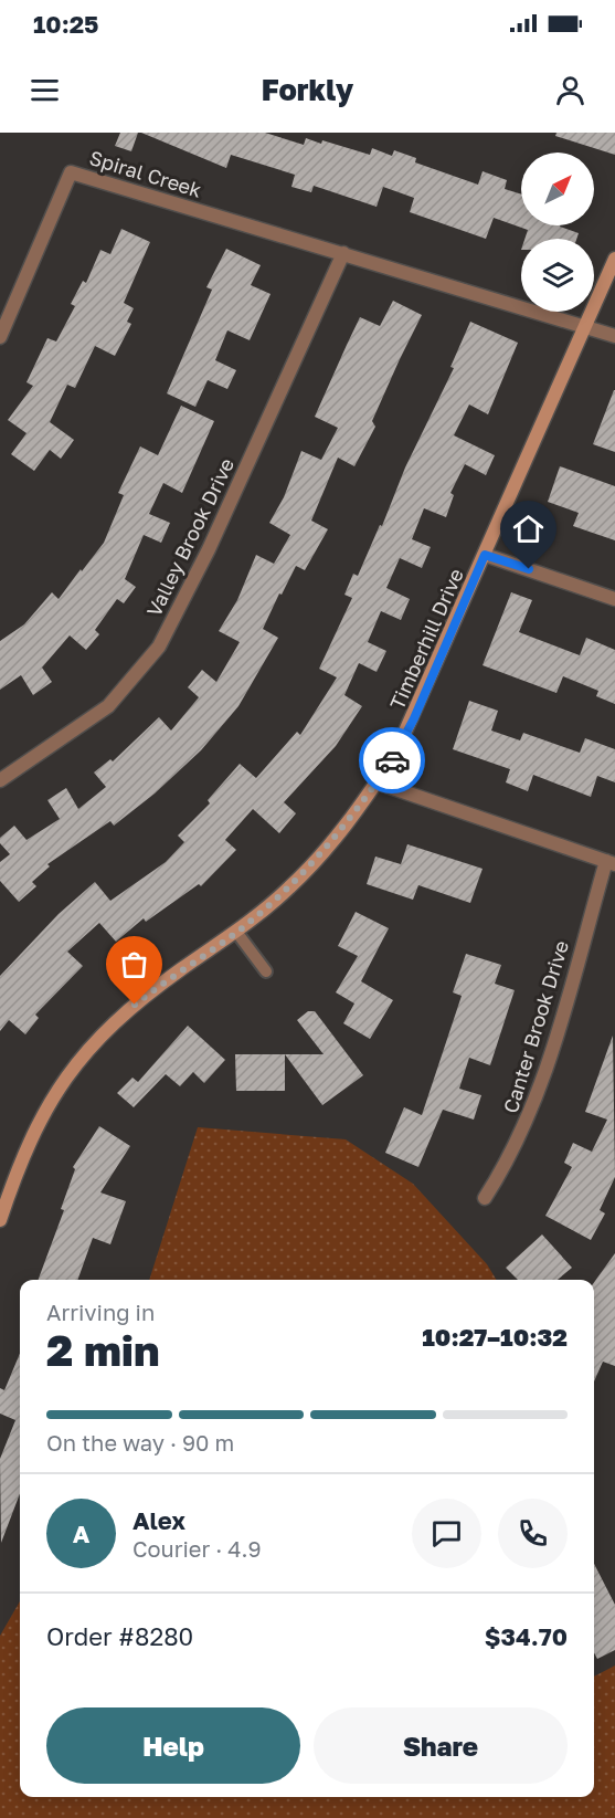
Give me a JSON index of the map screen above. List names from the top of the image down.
{
  "streets": {
    "street": [
      "Spiral Creek",
      "Valley Brook Drive",
      "Timberhill Drive",
      "Canter Brook Drive"
    ]
  },
  "crossings": [
    ["Spiral Creek", "Valley Brook Drive"]
  ],
  "north": "top right",
  "page": {
    "status": "10:25",
    "header": "Forkly",
    "heading": ["2 min", "Arriving in", "10:27–10:32"],
    "panel": [
      "Alex",
      "Courier · 4.9",
      "Order #8280",
      "$34.70"
    ],
    "bar": "On the way · 90 m",
    "round": "A",
    "buttons": ["Help", "Share"]
  }
}
